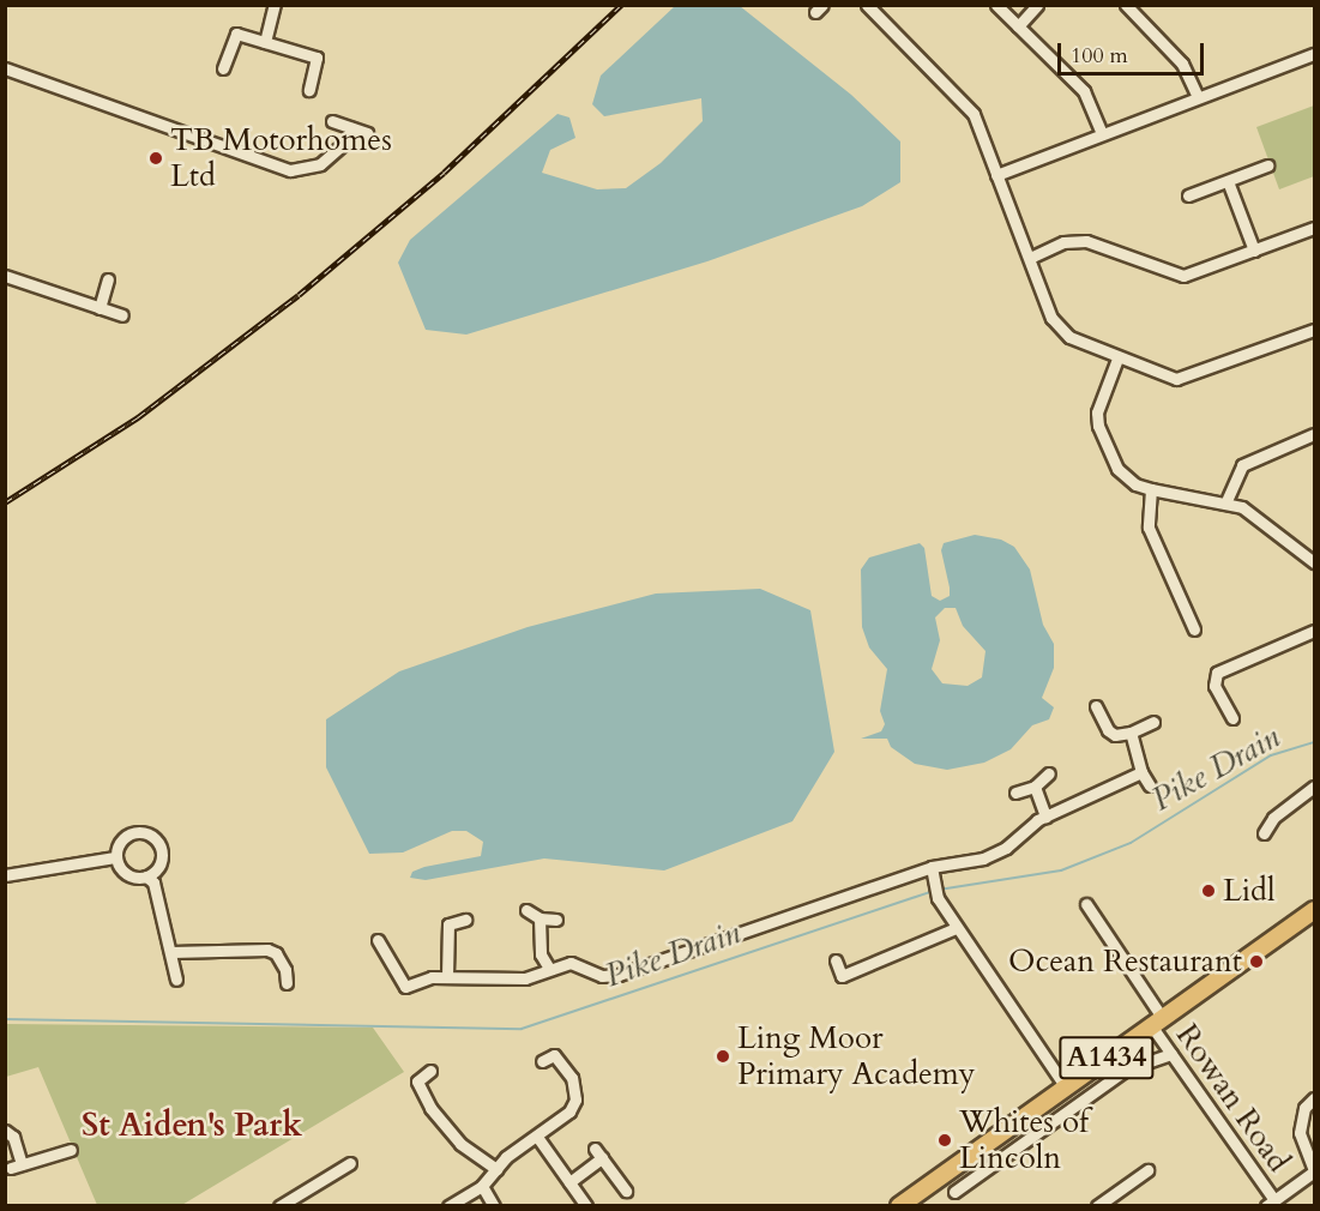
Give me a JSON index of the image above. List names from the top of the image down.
{
  "streets": {
    "main road": ["A1434"],
    "street": ["Rowan Road"]
  },
  "crossings": [
    ["A1434", "Rowan Road"]
  ],
  "districts": ["St Aiden's Park"],
  "water": ["Pike Drain"],
  "places": [
    "TB Motorhomes Ltd",
    "Lidl",
    "Ocean Restaurant",
    "Ling Moor Primary Academy",
    "Whites of Lincoln"
  ],
  "scale_bar": "100 m"
}
